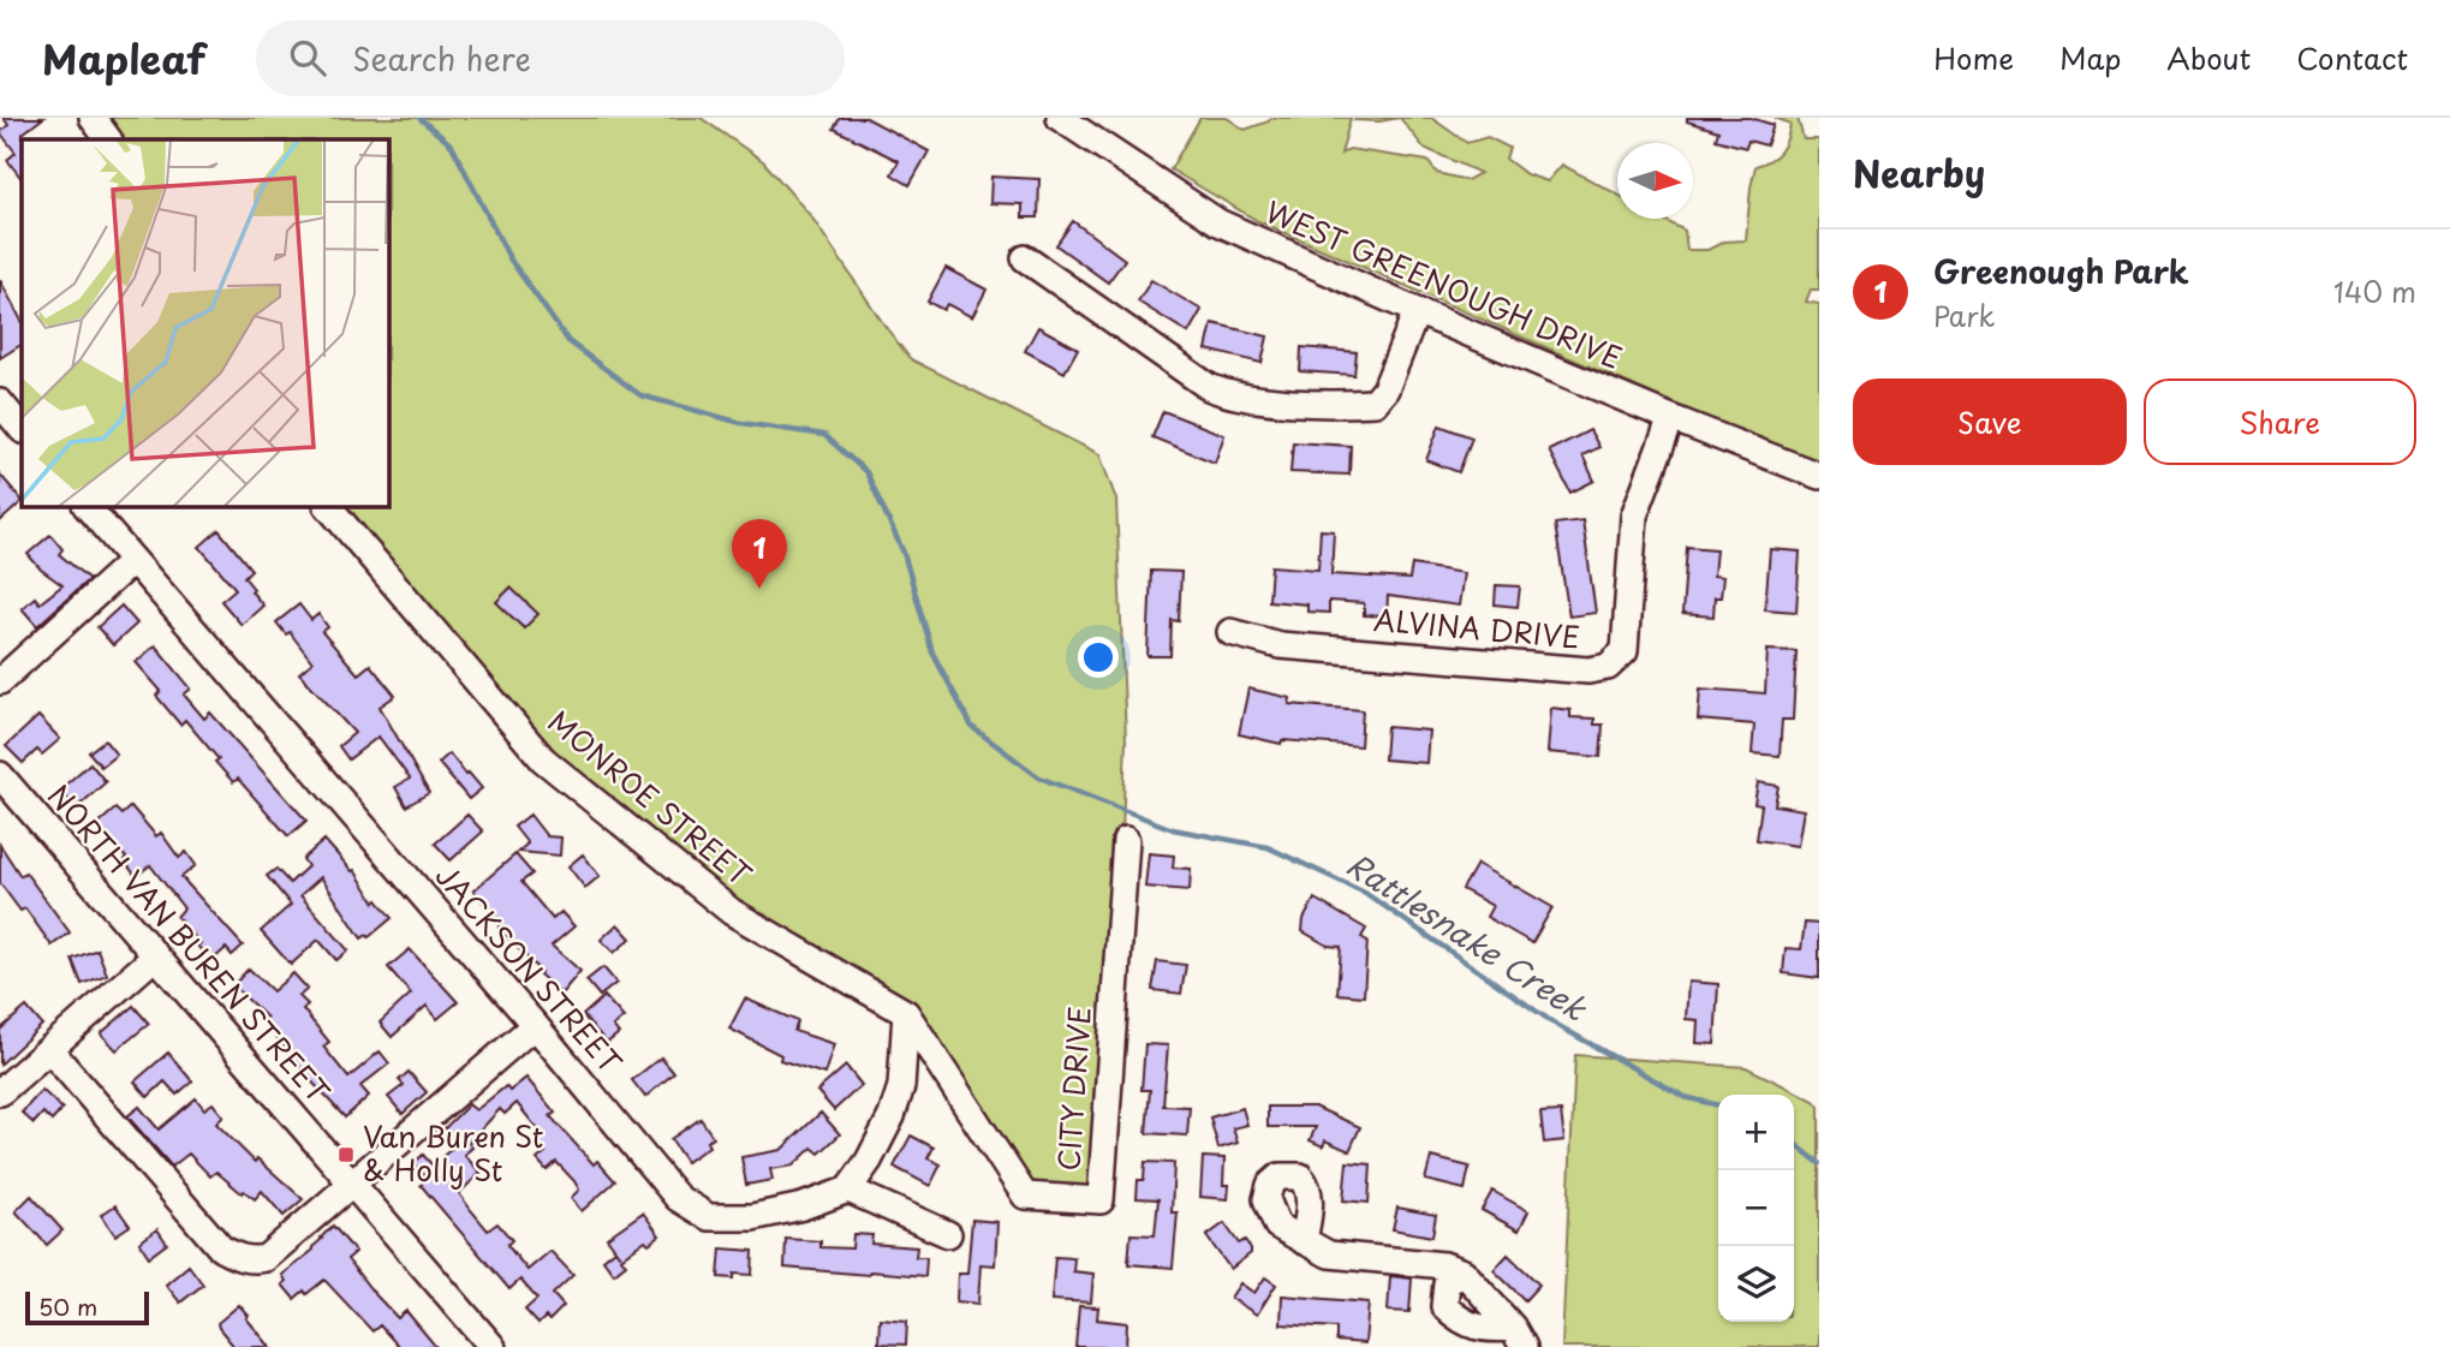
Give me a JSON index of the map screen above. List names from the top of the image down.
{
  "streets": {
    "street": [
      "WEST GREENOUGH DRIVE",
      "ALVINA DRIVE",
      "MONROE STREET",
      "NORTH VAN BUREN STREET",
      "JACKSON STREET",
      "CITY DRIVE"
    ]
  },
  "crossings": [
    ["WEST GREENOUGH DRIVE", "ALVINA DRIVE"],
    ["MONROE STREET", "CITY DRIVE"]
  ],
  "water": ["Rattlesnake Creek"],
  "places": {
    "transit": ["Van Buren St & Holly St"]
  },
  "scale_bar": "50 m",
  "north": "right",
  "page": {
    "header": "Mapleaf",
    "search": "Search here",
    "nav": [
      "Home",
      "Map",
      "About",
      "Contact"
    ],
    "heading": "Nearby",
    "list": [
      {
        "mark": "1",
        "name": "Greenough Park",
        "note": "Park",
        "value": "140 m"
      }
    ],
    "buttons": ["Save", "Share"],
    "pins": "1",
    "map_buttons": ["+", "−"],
    "scale": "50 m"
  }
}
